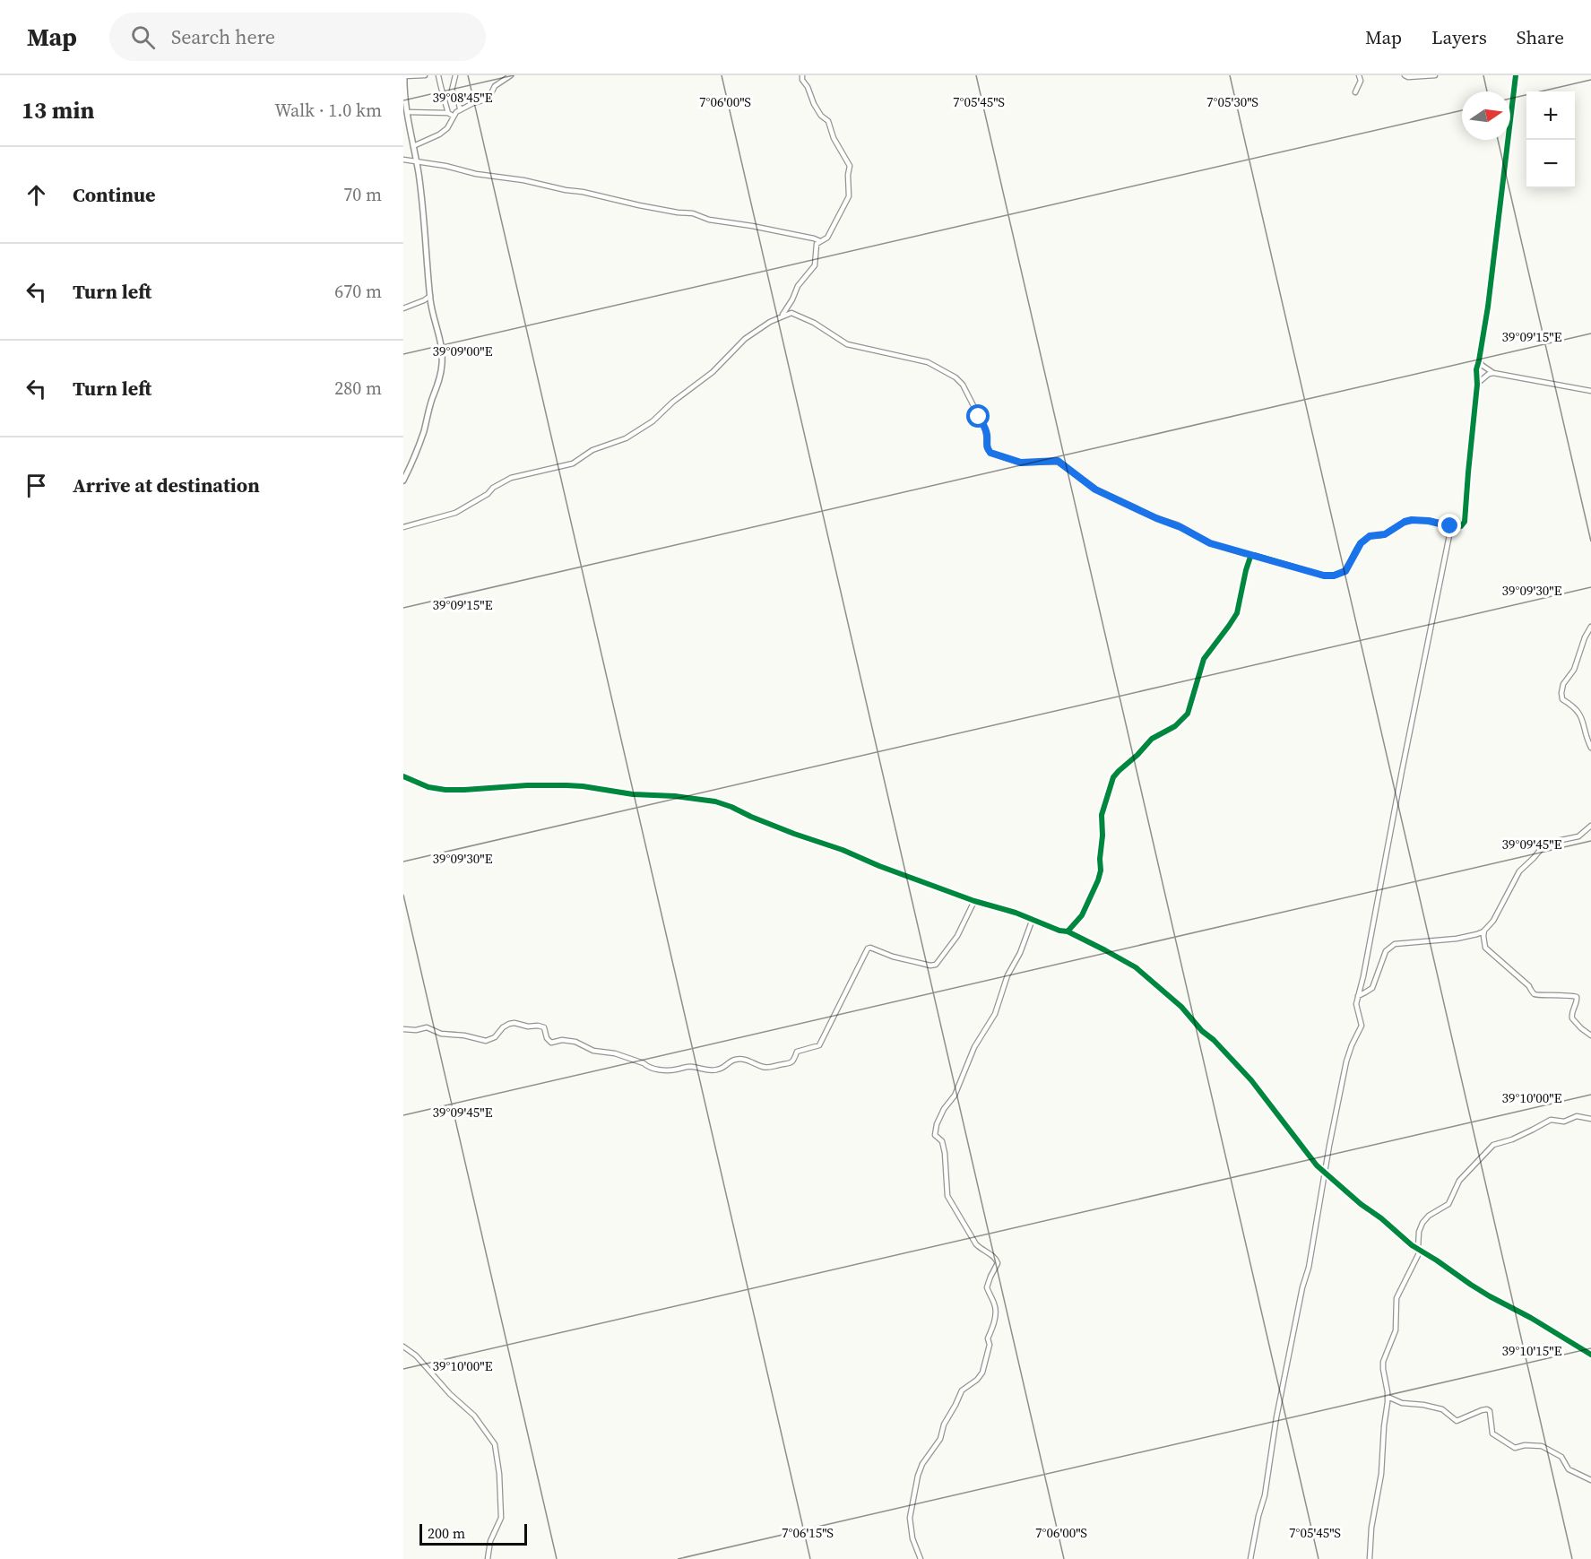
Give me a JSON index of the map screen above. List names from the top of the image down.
{
  "scale_bar": "200 m",
  "north": "right",
  "page": {
    "header": "Map",
    "search": "Search here",
    "nav": ["Map", "Layers", "Share"],
    "heading": ["13 min", "Walk · 1.0 km"],
    "map_buttons": ["+", "−"],
    "list": [
      ["Continue", "70 m"],
      ["Turn left", "670 m"],
      ["Turn left", "280 m"],
      "Arrive at destination"
    ],
    "scale": "200 m"
  },
  "coordinates": [
    "39°08'45\"E",
    "7°06'00\"S",
    "7°05'45\"S",
    "7°05'30\"S",
    "39°09'15\"E",
    "39°09'00\"E",
    "39°09'30\"E",
    "39°09'45\"E",
    "39°10'00\"E",
    "39°10'15\"E",
    "7°06'15\"S"
  ]
}
